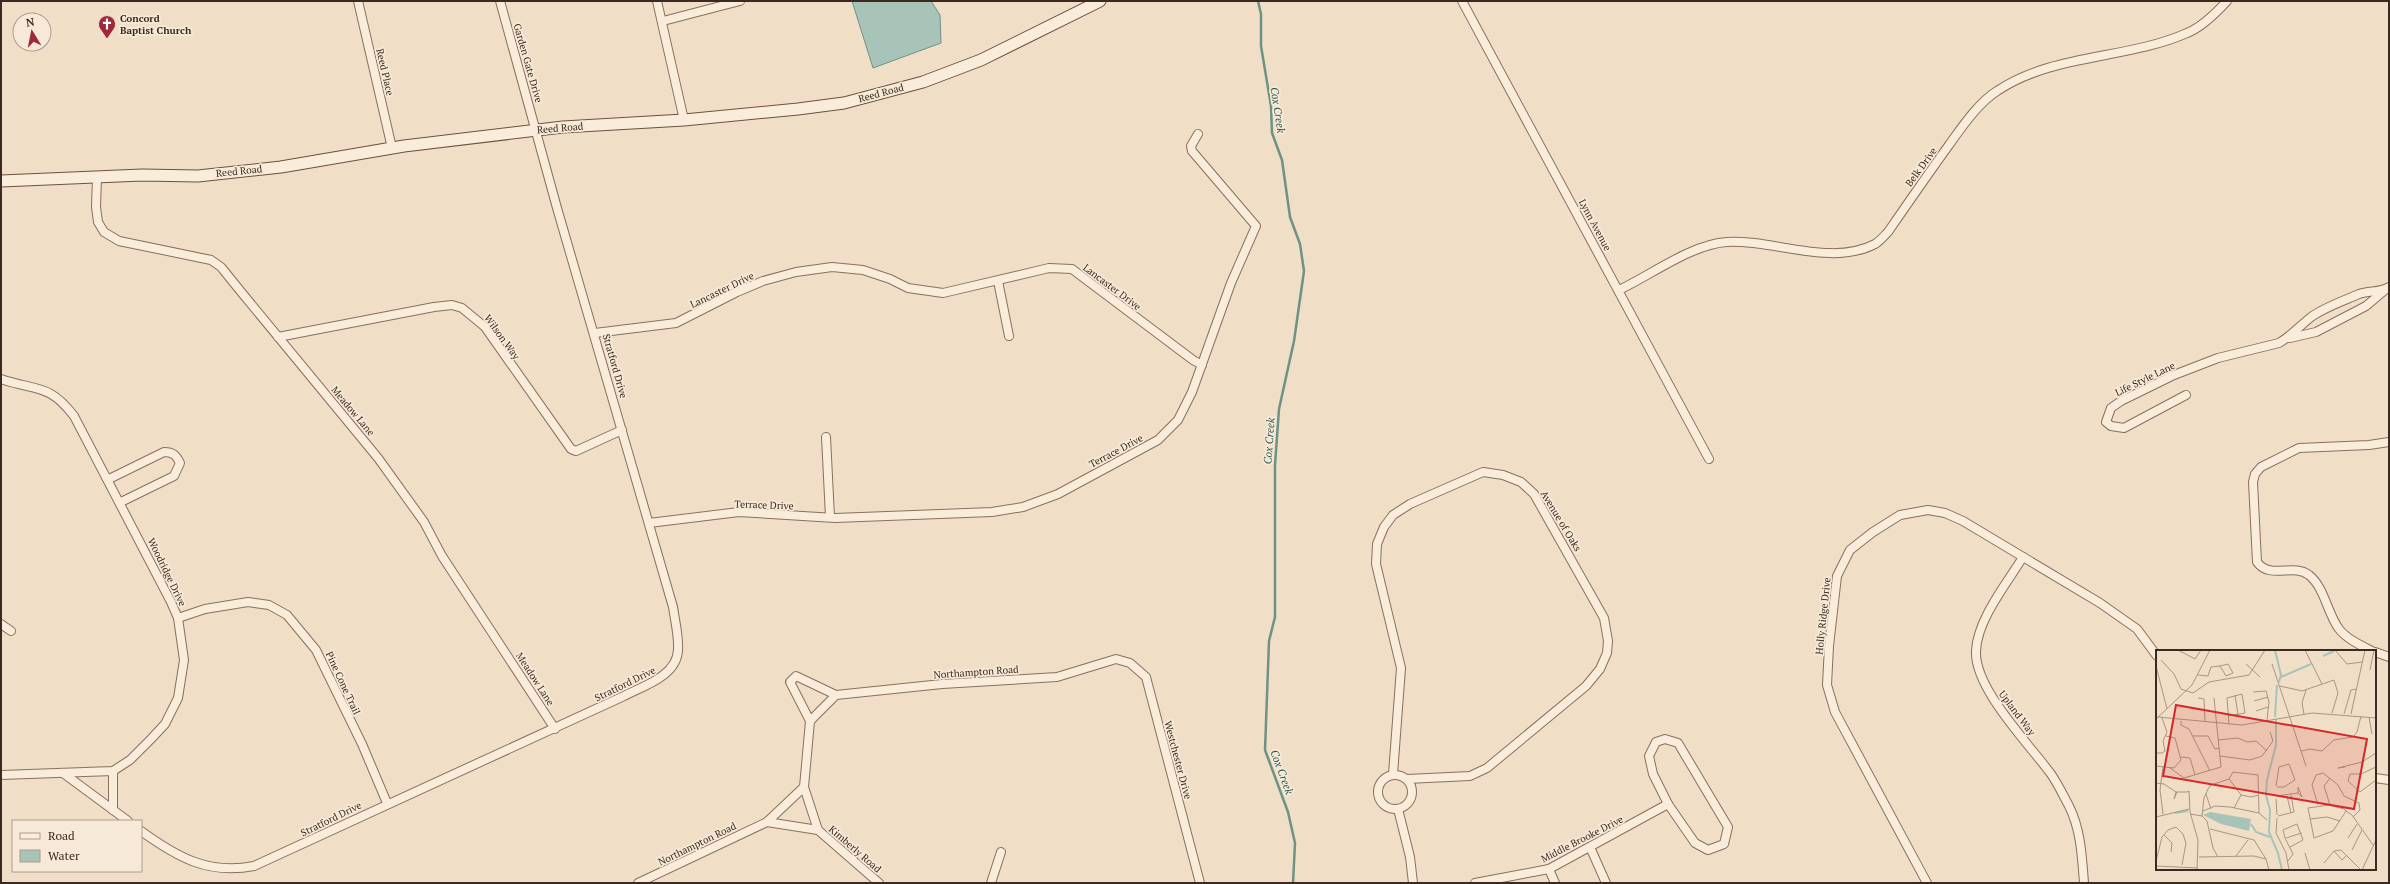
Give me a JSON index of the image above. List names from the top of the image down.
{
  "streets": {
    "street": [
      "Garden Gate Drive",
      "Reed Place",
      "Reed Road",
      "Belk Drive",
      "Lynn Avenue",
      "Lancaster Drive",
      "Wilson Way",
      "Stratford Drive",
      "Life Style Lane",
      "Meadow Lane",
      "Terrace Drive",
      "Avenue of Oaks",
      "Woodridge Drive",
      "Holly Ridge Drive",
      "Northampton Road",
      "Pine Cone Trail",
      "Upland Way",
      "Westchester Drive",
      "Middle Brooke Drive",
      "Kimberly Road"
    ]
  },
  "crossings": [
    ["Garden Gate Drive", "Reed Road"],
    ["Garden Gate Drive", "Stratford Drive"],
    ["Reed Place", "Reed Road"],
    ["Reed Road", "Stratford Drive"],
    ["Reed Road", "Meadow Lane"],
    ["Belk Drive", "Lynn Avenue"],
    ["Lancaster Drive", "Stratford Drive"],
    ["Lancaster Drive", "Terrace Drive"],
    ["Wilson Way", "Stratford Drive"],
    ["Wilson Way", "Meadow Lane"],
    ["Stratford Drive", "Meadow Lane"],
    ["Stratford Drive", "Terrace Drive"],
    ["Stratford Drive", "Pine Cone Trail"],
    ["Woodridge Drive", "Pine Cone Trail"],
    ["Holly Ridge Drive", "Upland Way"],
    ["Northampton Road", "Westchester Drive"],
    ["Northampton Road", "Kimberly Road"]
  ],
  "water": ["Cox Creek"],
  "places": {
    "church": ["Concord Baptist Church"]
  },
  "legend": ["Road", "Water"],
  "north": "top"
}
